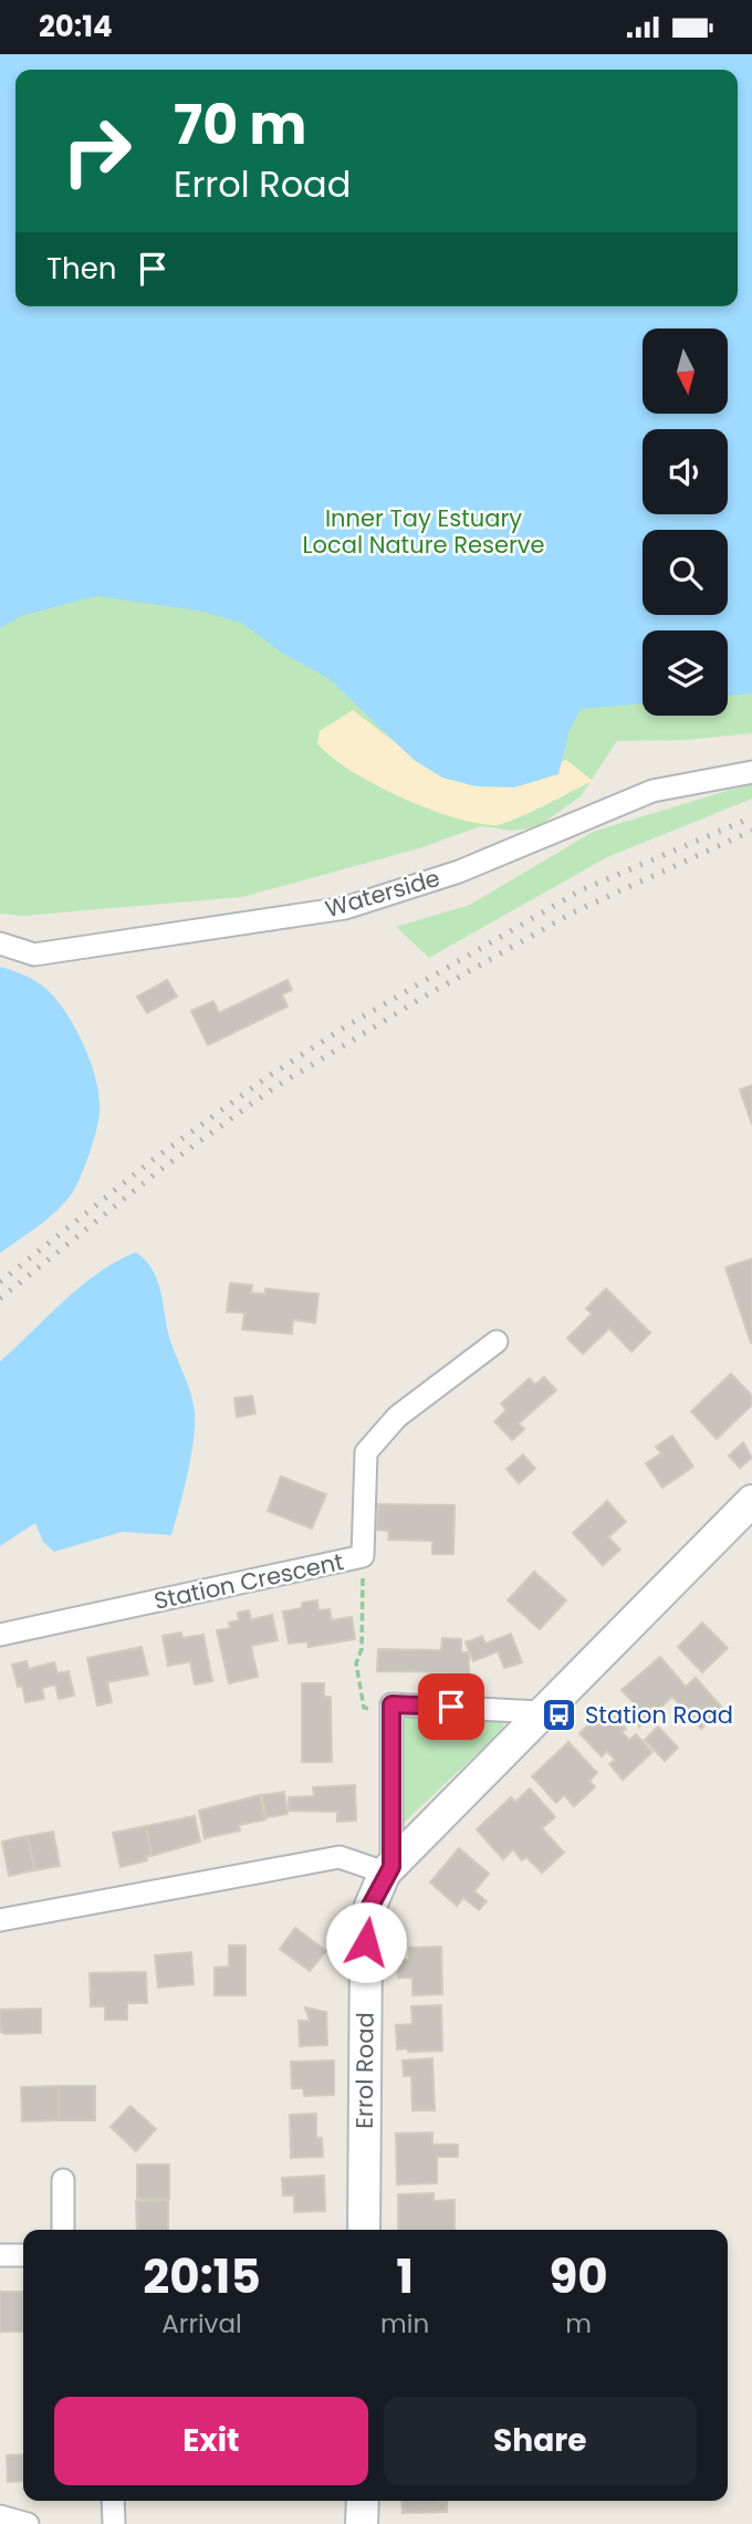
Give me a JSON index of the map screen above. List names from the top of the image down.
{
  "streets": {
    "street": ["Waterside", "Station Crescent", "Errol Road"]
  },
  "parks": ["Inner Tay Estuary Local Nature Reserve"],
  "places": {
    "bus stop": ["Station Road"]
  },
  "north": "bottom",
  "page": {
    "status": "20:14",
    "turn": ["70 m", "Errol Road"],
    "then": "Then",
    "eta": [
      "20:15",
      "Arrival",
      "1",
      "min",
      "90",
      "m"
    ],
    "buttons": ["Exit", "Share"]
  }
}
